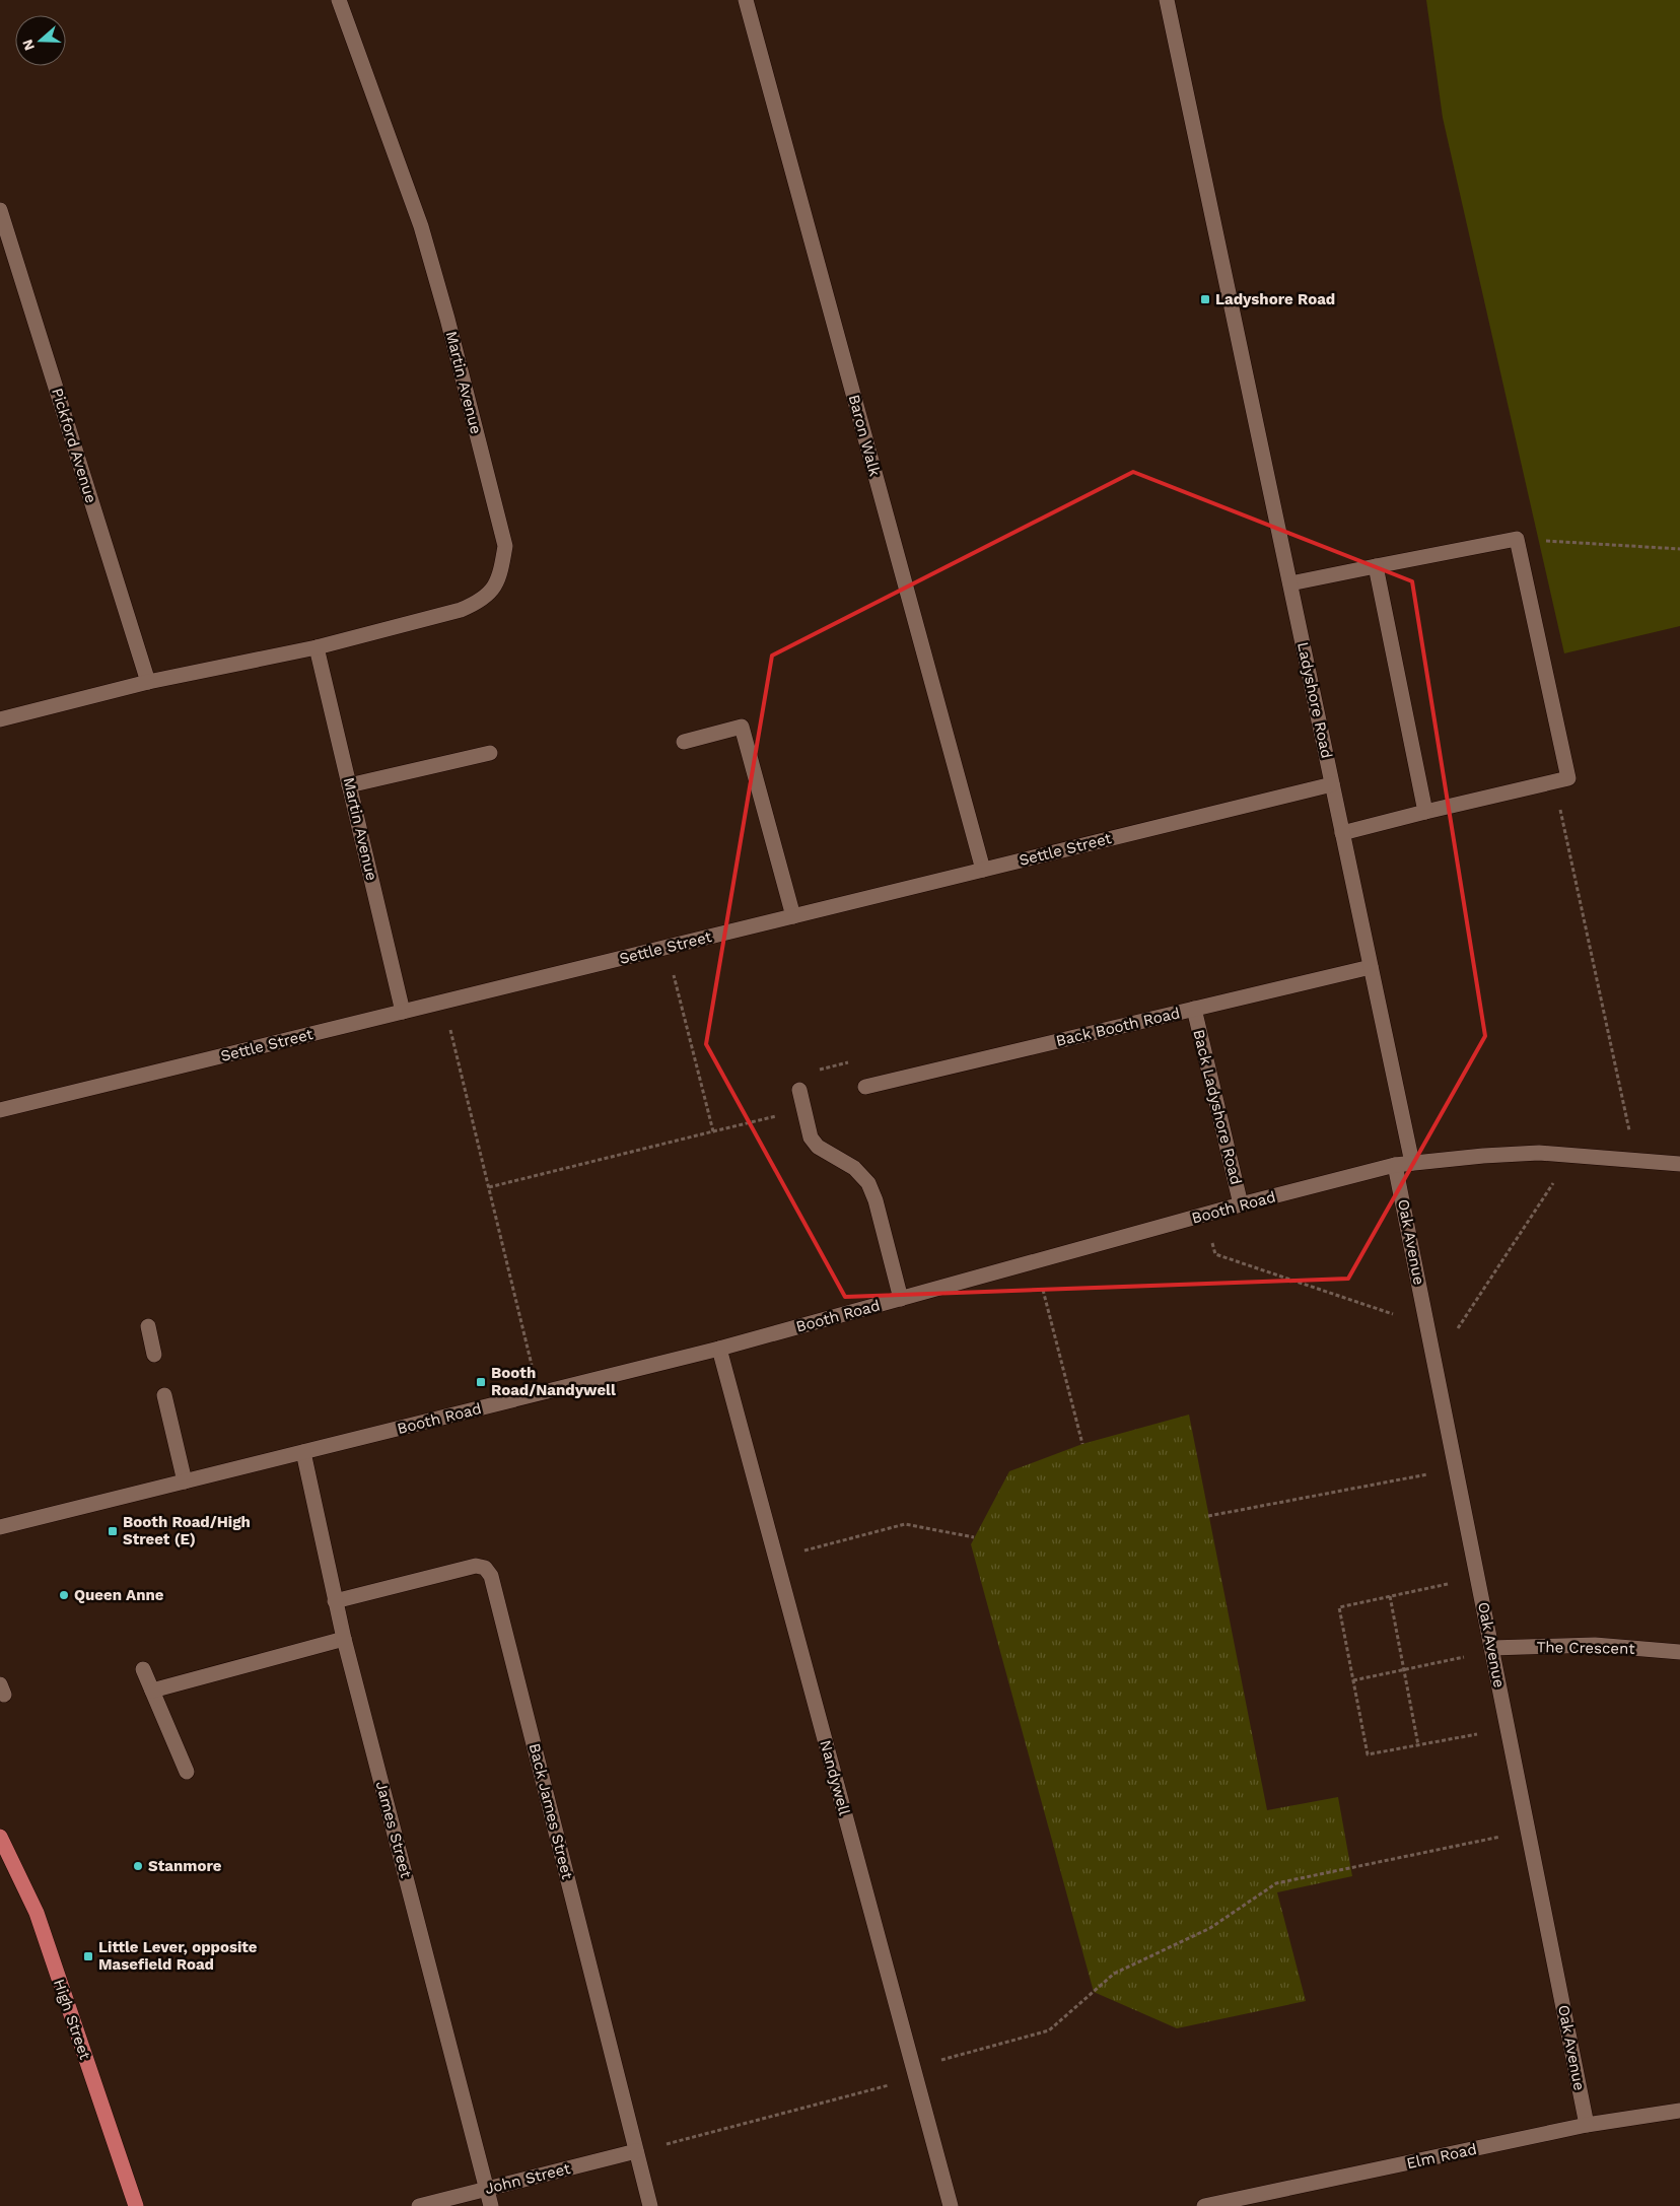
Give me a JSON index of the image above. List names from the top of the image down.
{
  "streets": {
    "main road": ["High Street"],
    "street": [
      "Martin Avenue",
      "Baron Walk",
      "Pickford Avenue",
      "Ladyshore Road",
      "Settle Street",
      "Back Booth Road",
      "Back Ladyshore Road",
      "Booth Road",
      "Oak Avenue",
      "The Crescent",
      "Nandywell",
      "Back James Street",
      "James Street",
      "Elm Road",
      "John Street"
    ]
  },
  "crossings": [
    ["Martin Avenue", "Pickford Avenue"],
    ["Martin Avenue", "Settle Street"],
    ["Baron Walk", "Settle Street"],
    ["Ladyshore Road", "Settle Street"],
    ["Ladyshore Road", "Back Booth Road"],
    ["Ladyshore Road", "Booth Road"],
    ["Back Booth Road", "Back Ladyshore Road"],
    ["Back Ladyshore Road", "Booth Road"],
    ["Booth Road", "Oak Avenue"],
    ["Booth Road", "Nandywell"],
    ["Booth Road", "James Street"],
    ["Oak Avenue", "The Crescent"],
    ["Oak Avenue", "Elm Road"],
    ["Back James Street", "James Street"],
    ["Back James Street", "John Street"],
    ["James Street", "John Street"]
  ],
  "places": {
    "transit": [
      "Ladyshore Road",
      "Booth Road/Nandywell",
      "Booth Road/High Street (E)",
      "Little Lever, opposite Masefield Road"
    ],
    "other": ["Queen Anne", "Stanmore"]
  },
  "north": "left"
}
